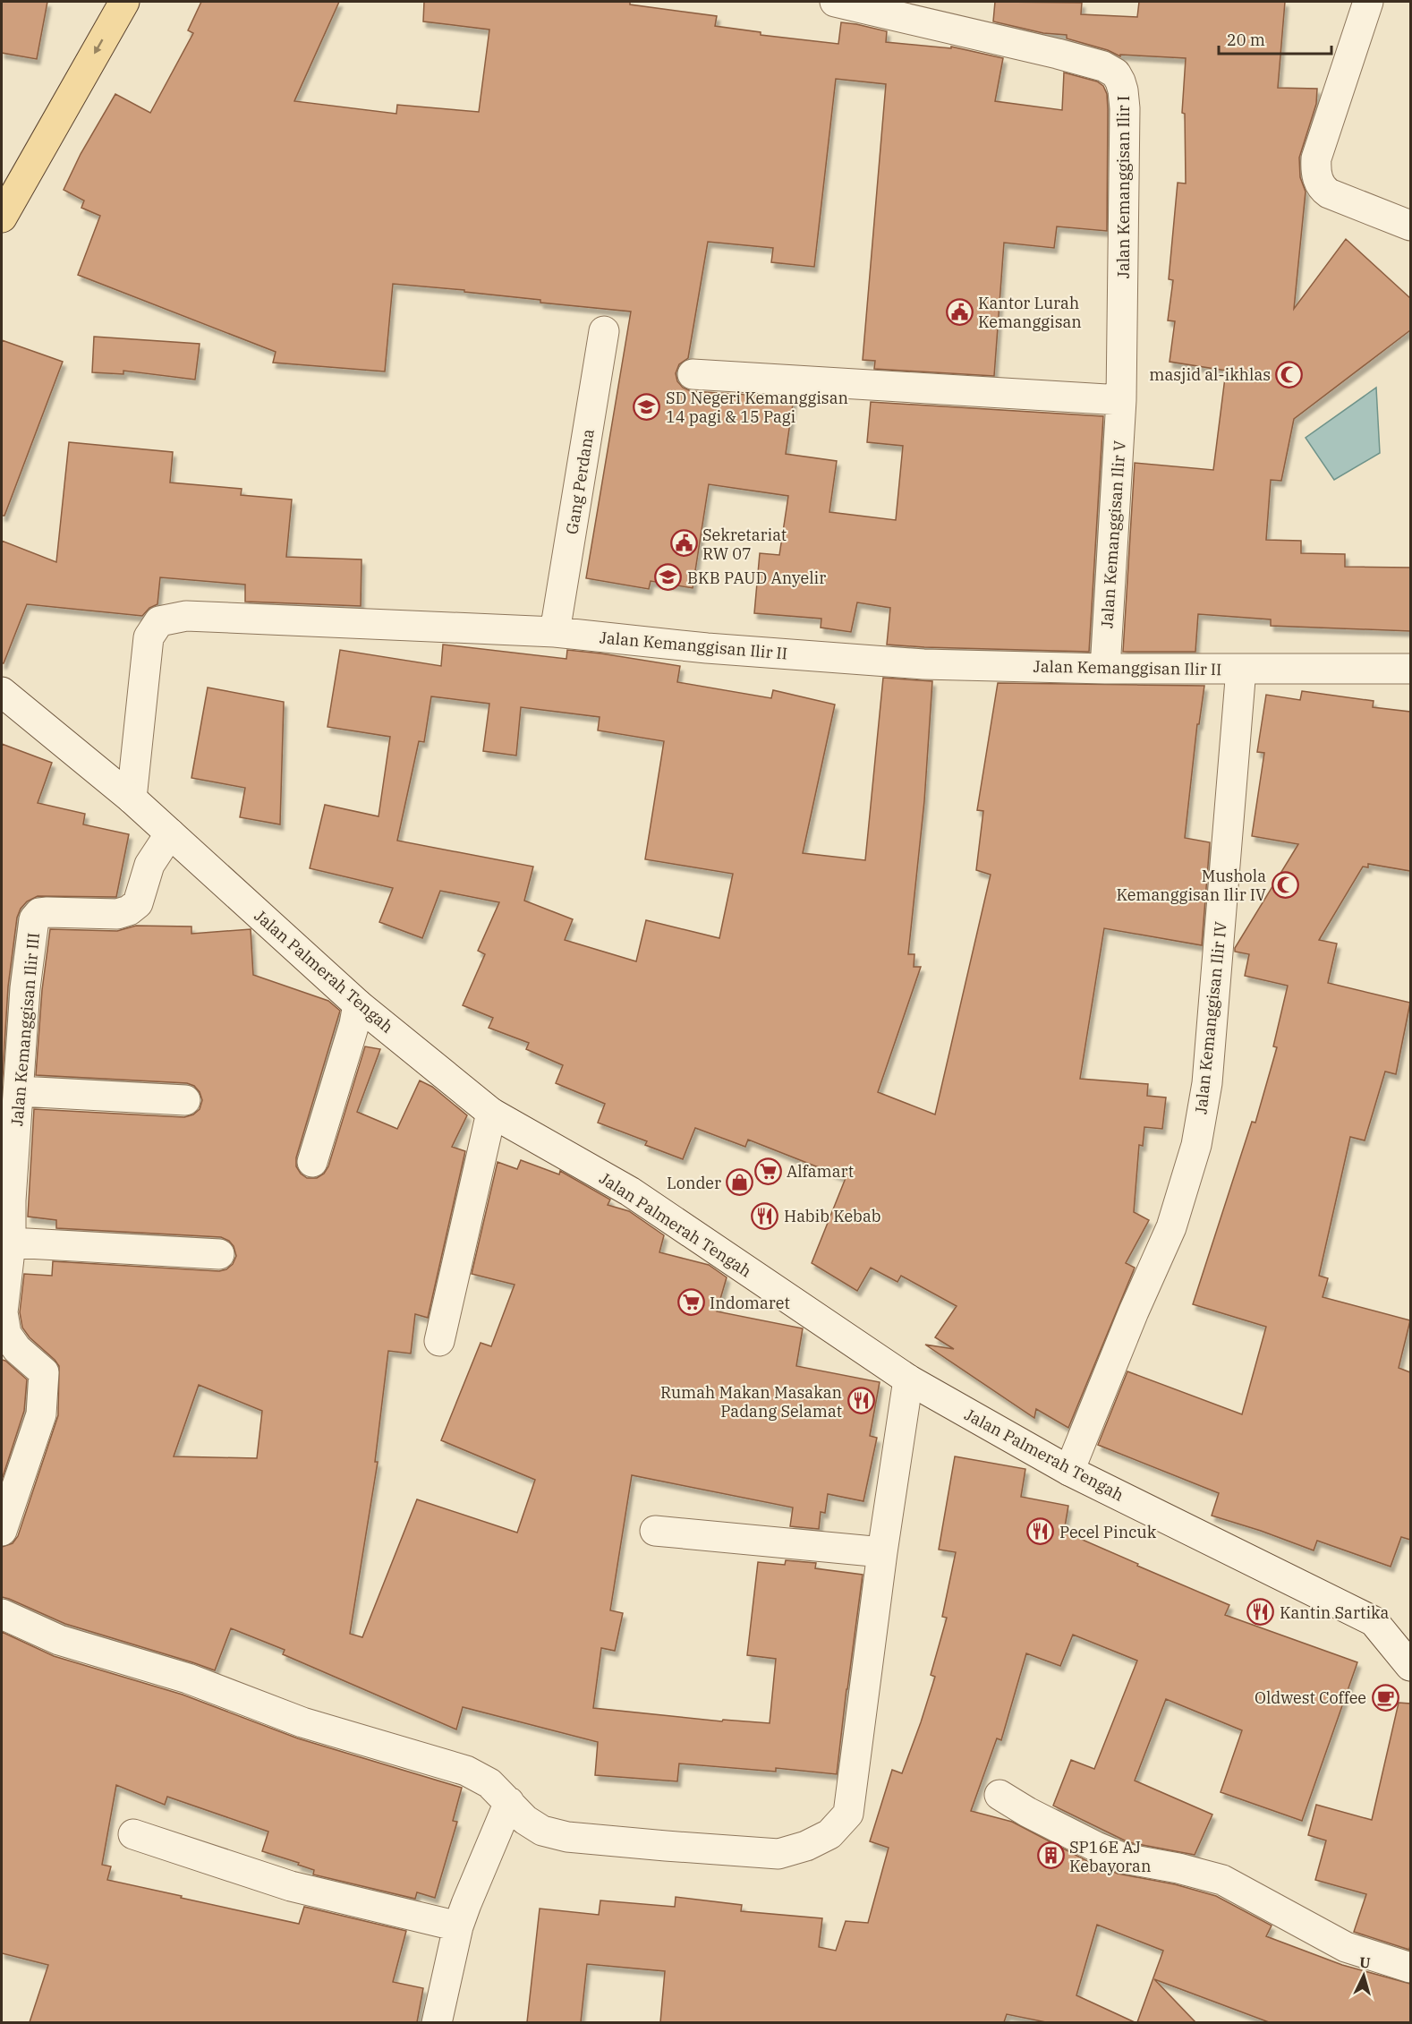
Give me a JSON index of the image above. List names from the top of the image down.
{
  "streets": {
    "street": [
      "Jalan Kemanggisan Ilir I",
      "Gang Perdana",
      "Jalan Kemanggisan Ilir V",
      "Jalan Kemanggisan Ilir II",
      "Jalan Palmerah Tengah",
      "Jalan Kemanggisan Ilir IV",
      "Jalan Kemanggisan Ilir III"
    ]
  },
  "crossings": [
    ["Jalan Kemanggisan Ilir I", "Jalan Kemanggisan Ilir V"],
    ["Gang Perdana", "Jalan Kemanggisan Ilir II"],
    ["Jalan Kemanggisan Ilir V", "Jalan Kemanggisan Ilir II"],
    ["Jalan Kemanggisan Ilir II", "Jalan Palmerah Tengah"],
    ["Jalan Kemanggisan Ilir II", "Jalan Kemanggisan Ilir IV"],
    ["Jalan Palmerah Tengah", "Jalan Kemanggisan Ilir IV"],
    ["Jalan Palmerah Tengah", "Jalan Kemanggisan Ilir III"]
  ],
  "places": {
    "public building": ["Kantor Lurah Kemanggisan", "Sekretariat RW 07"],
    "mosque": ["masjid al-ikhlas", "Mushola Kemanggisan Ilir IV"],
    "school or university": ["SD Negeri Kemanggisan 14 pagi & 15 Pagi", "BKB PAUD Anyelir"],
    "supermarket": ["Alfamart", "Indomaret"],
    "shop": ["Londer"],
    "restaurant": [
      "Habib Kebab",
      "Rumah Makan Masakan Padang Selamat",
      "Pecel Pincuk",
      "Kantin Sartika"
    ],
    "cafe": ["Oldwest Coffee"],
    "building": ["SP16E AJ Kebayoran"]
  },
  "scale_bar": "20 m",
  "north": "top"
}
